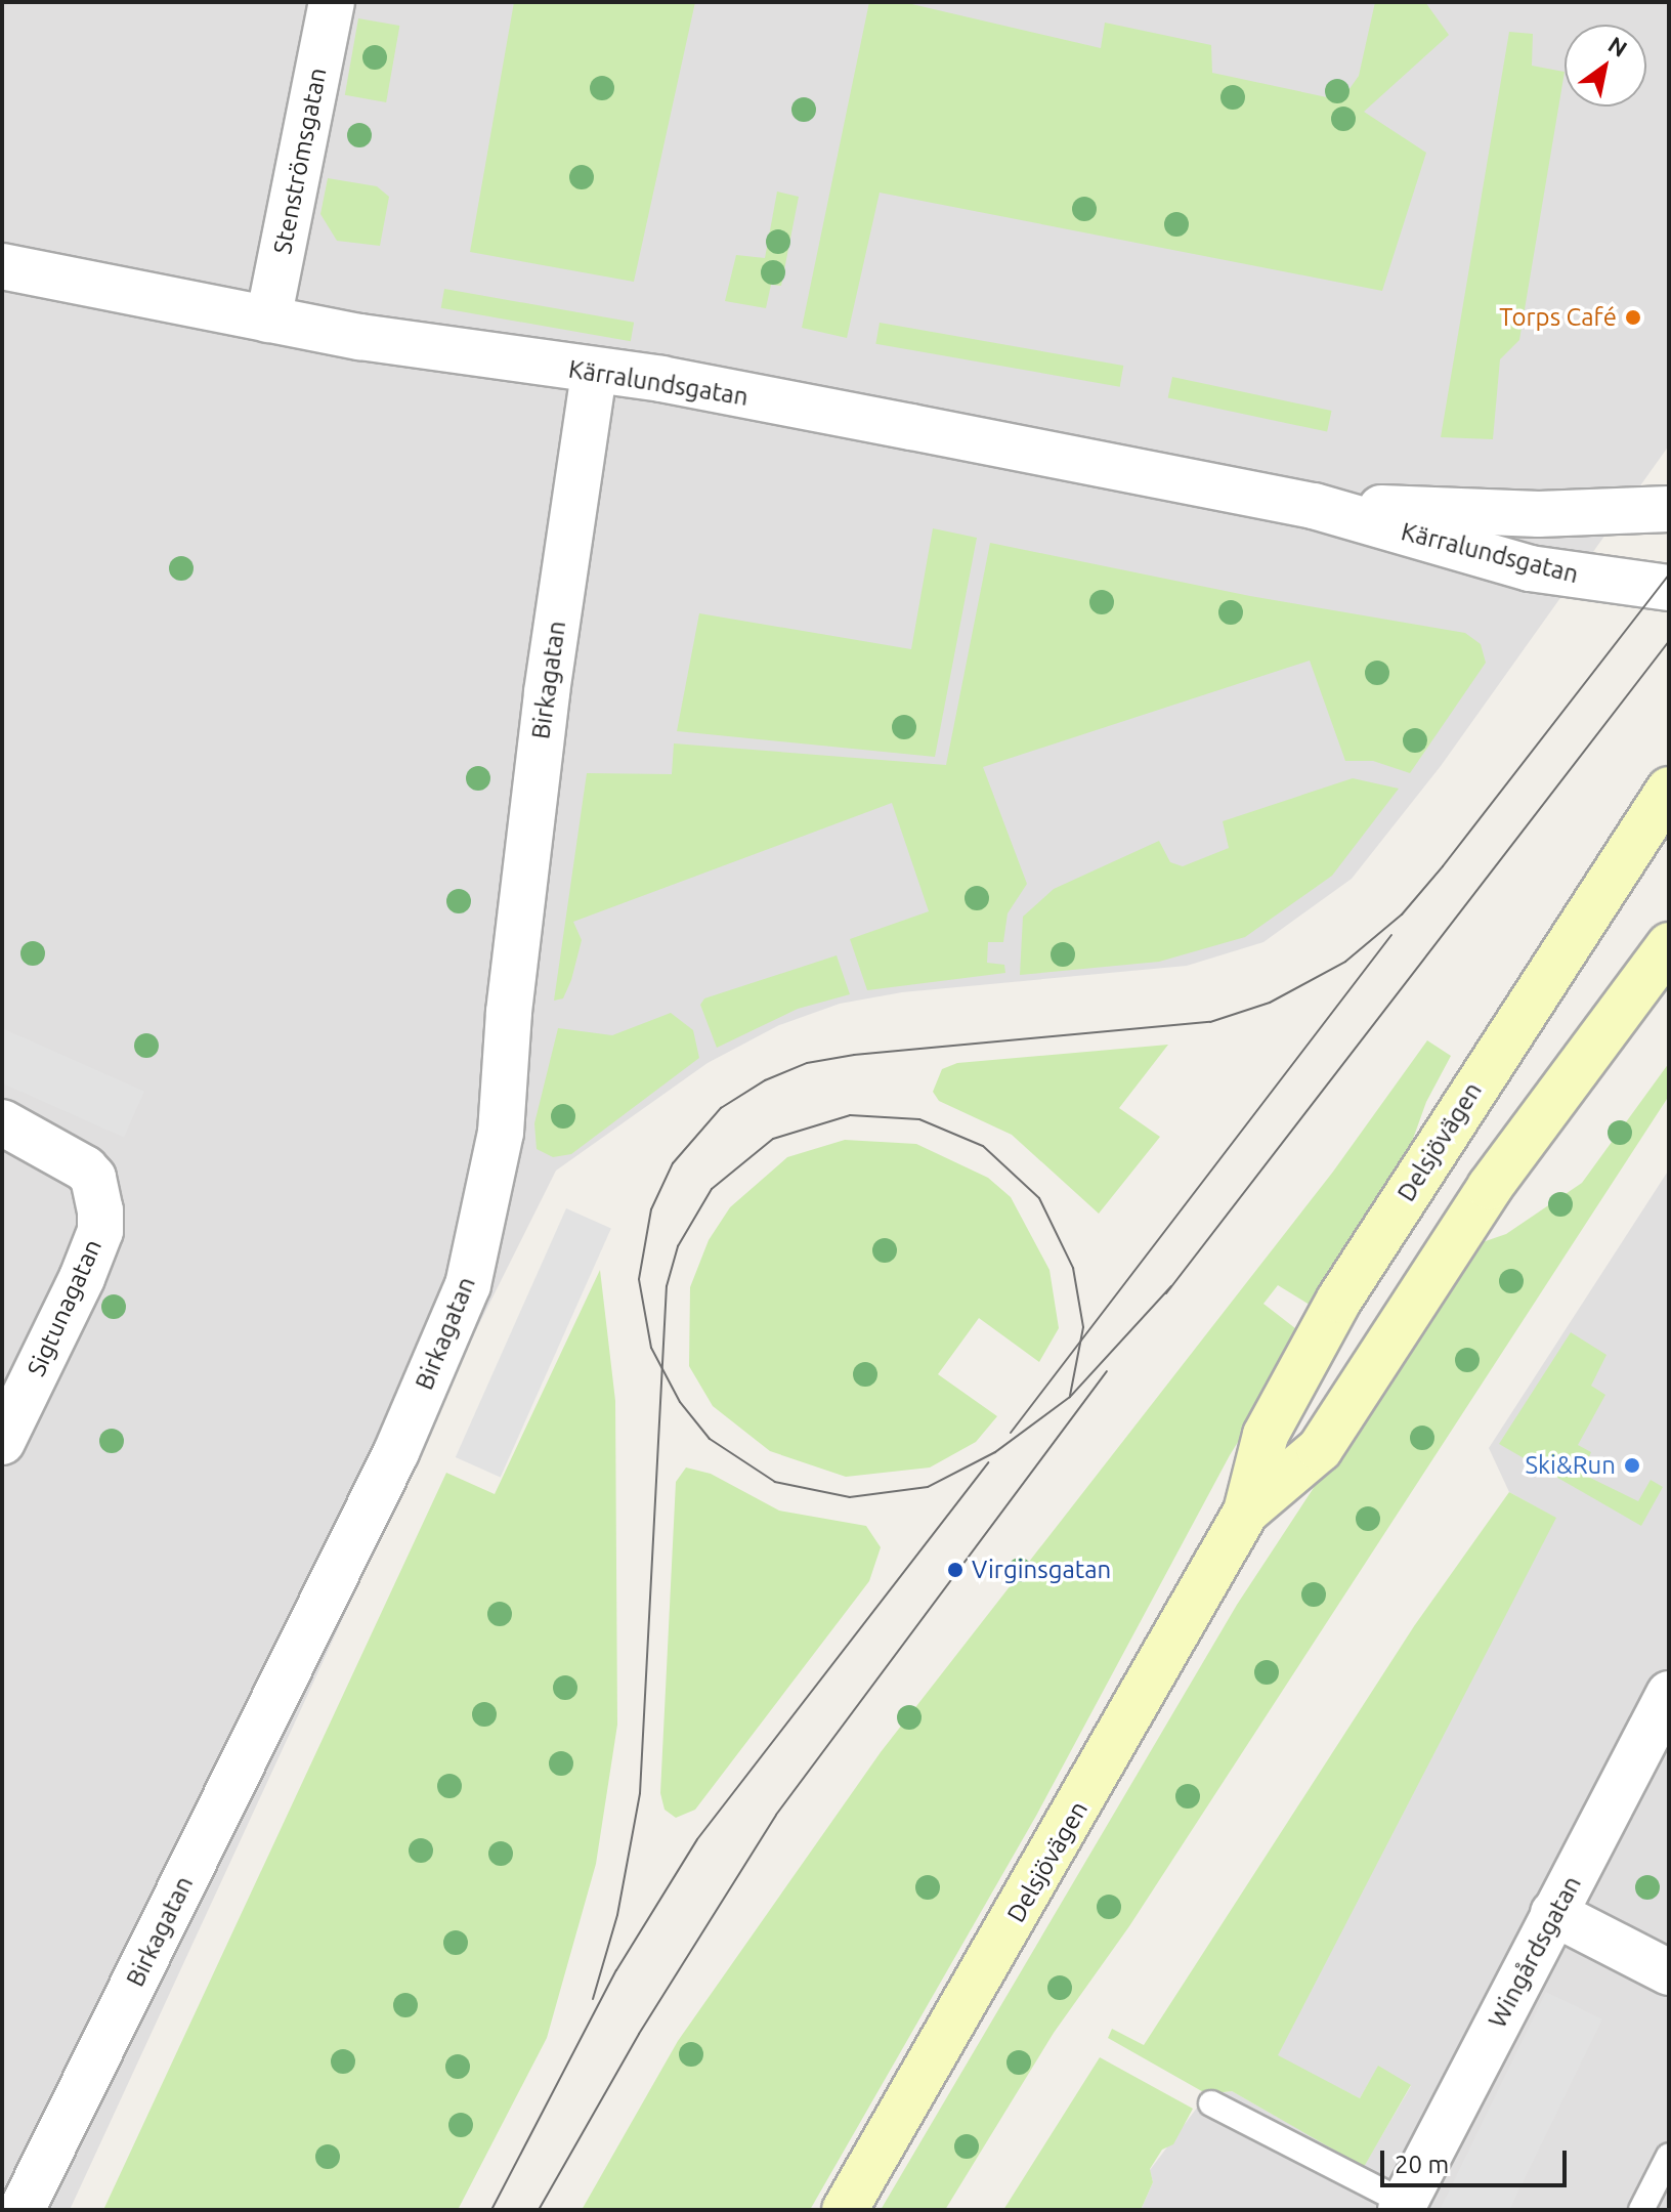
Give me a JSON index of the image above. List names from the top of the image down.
{
  "streets": {
    "street": [
      "Stenströmsgatan",
      "Kärralundsgatan",
      "Birkagatan",
      "Delsjövägen",
      "Sigtunagatan",
      "Wingårdsgatan"
    ]
  },
  "crossings": [
    ["Stenströmsgatan", "Kärralundsgatan"],
    ["Kärralundsgatan", "Birkagatan"]
  ],
  "places": ["Torps Café", "Ski&Run", "Virginsgatan"],
  "scale_bar": "20 m",
  "north": "top right"
}
